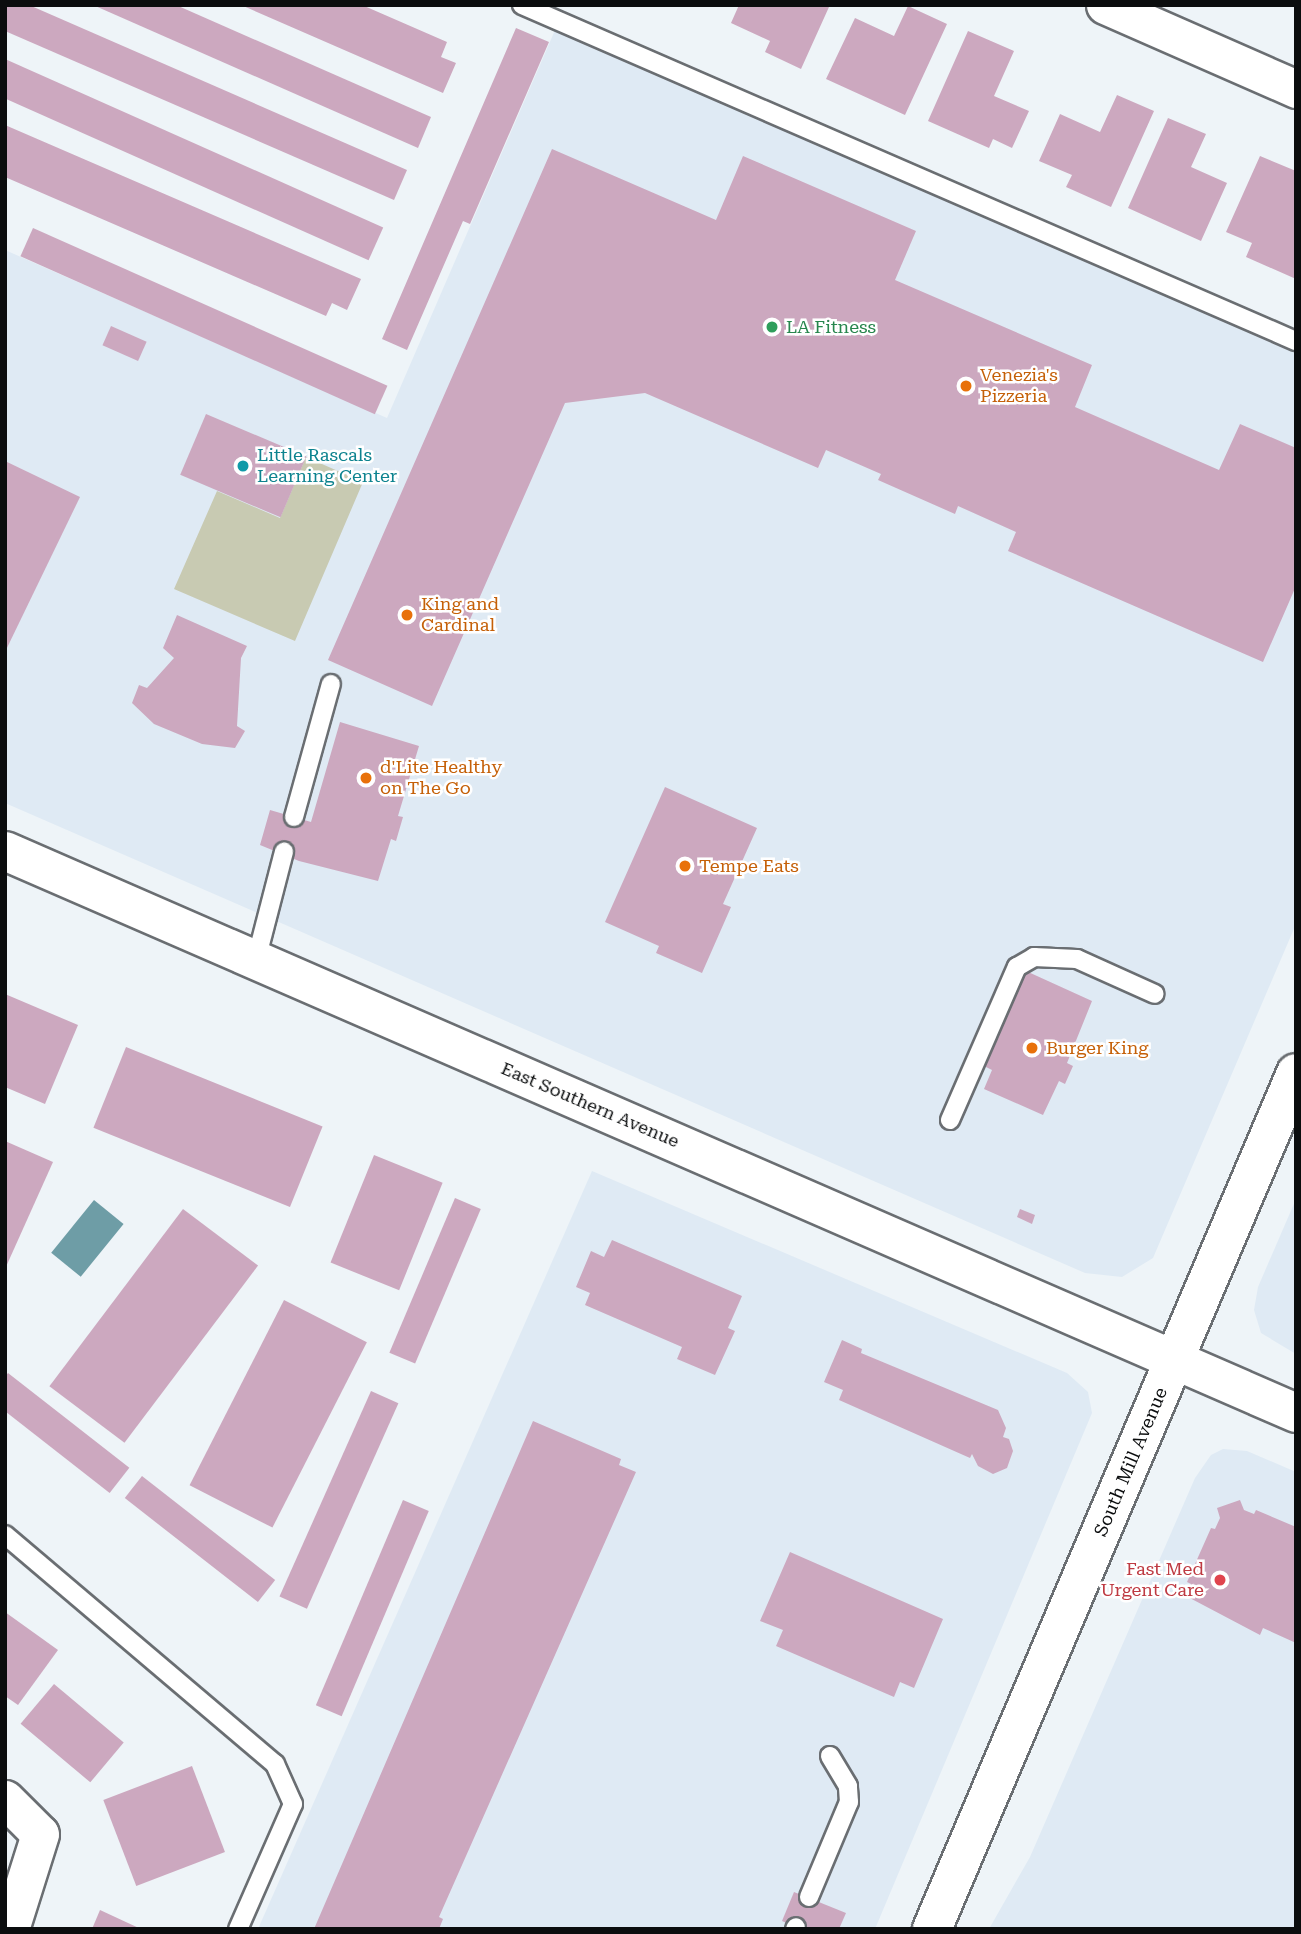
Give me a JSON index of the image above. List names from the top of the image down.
{
  "streets": {
    "main road": ["East Southern Avenue", "South Mill Avenue"]
  },
  "crossings": [
    ["East Southern Avenue", "South Mill Avenue"]
  ],
  "places": [
    "LA Fitness",
    "Venezia's Pizzeria",
    "Little Rascals Learning Center",
    "King and Cardinal",
    "d'Lite Healthy on The Go",
    "Tempe Eats",
    "Burger King",
    "Fast Med Urgent Care"
  ]
}
